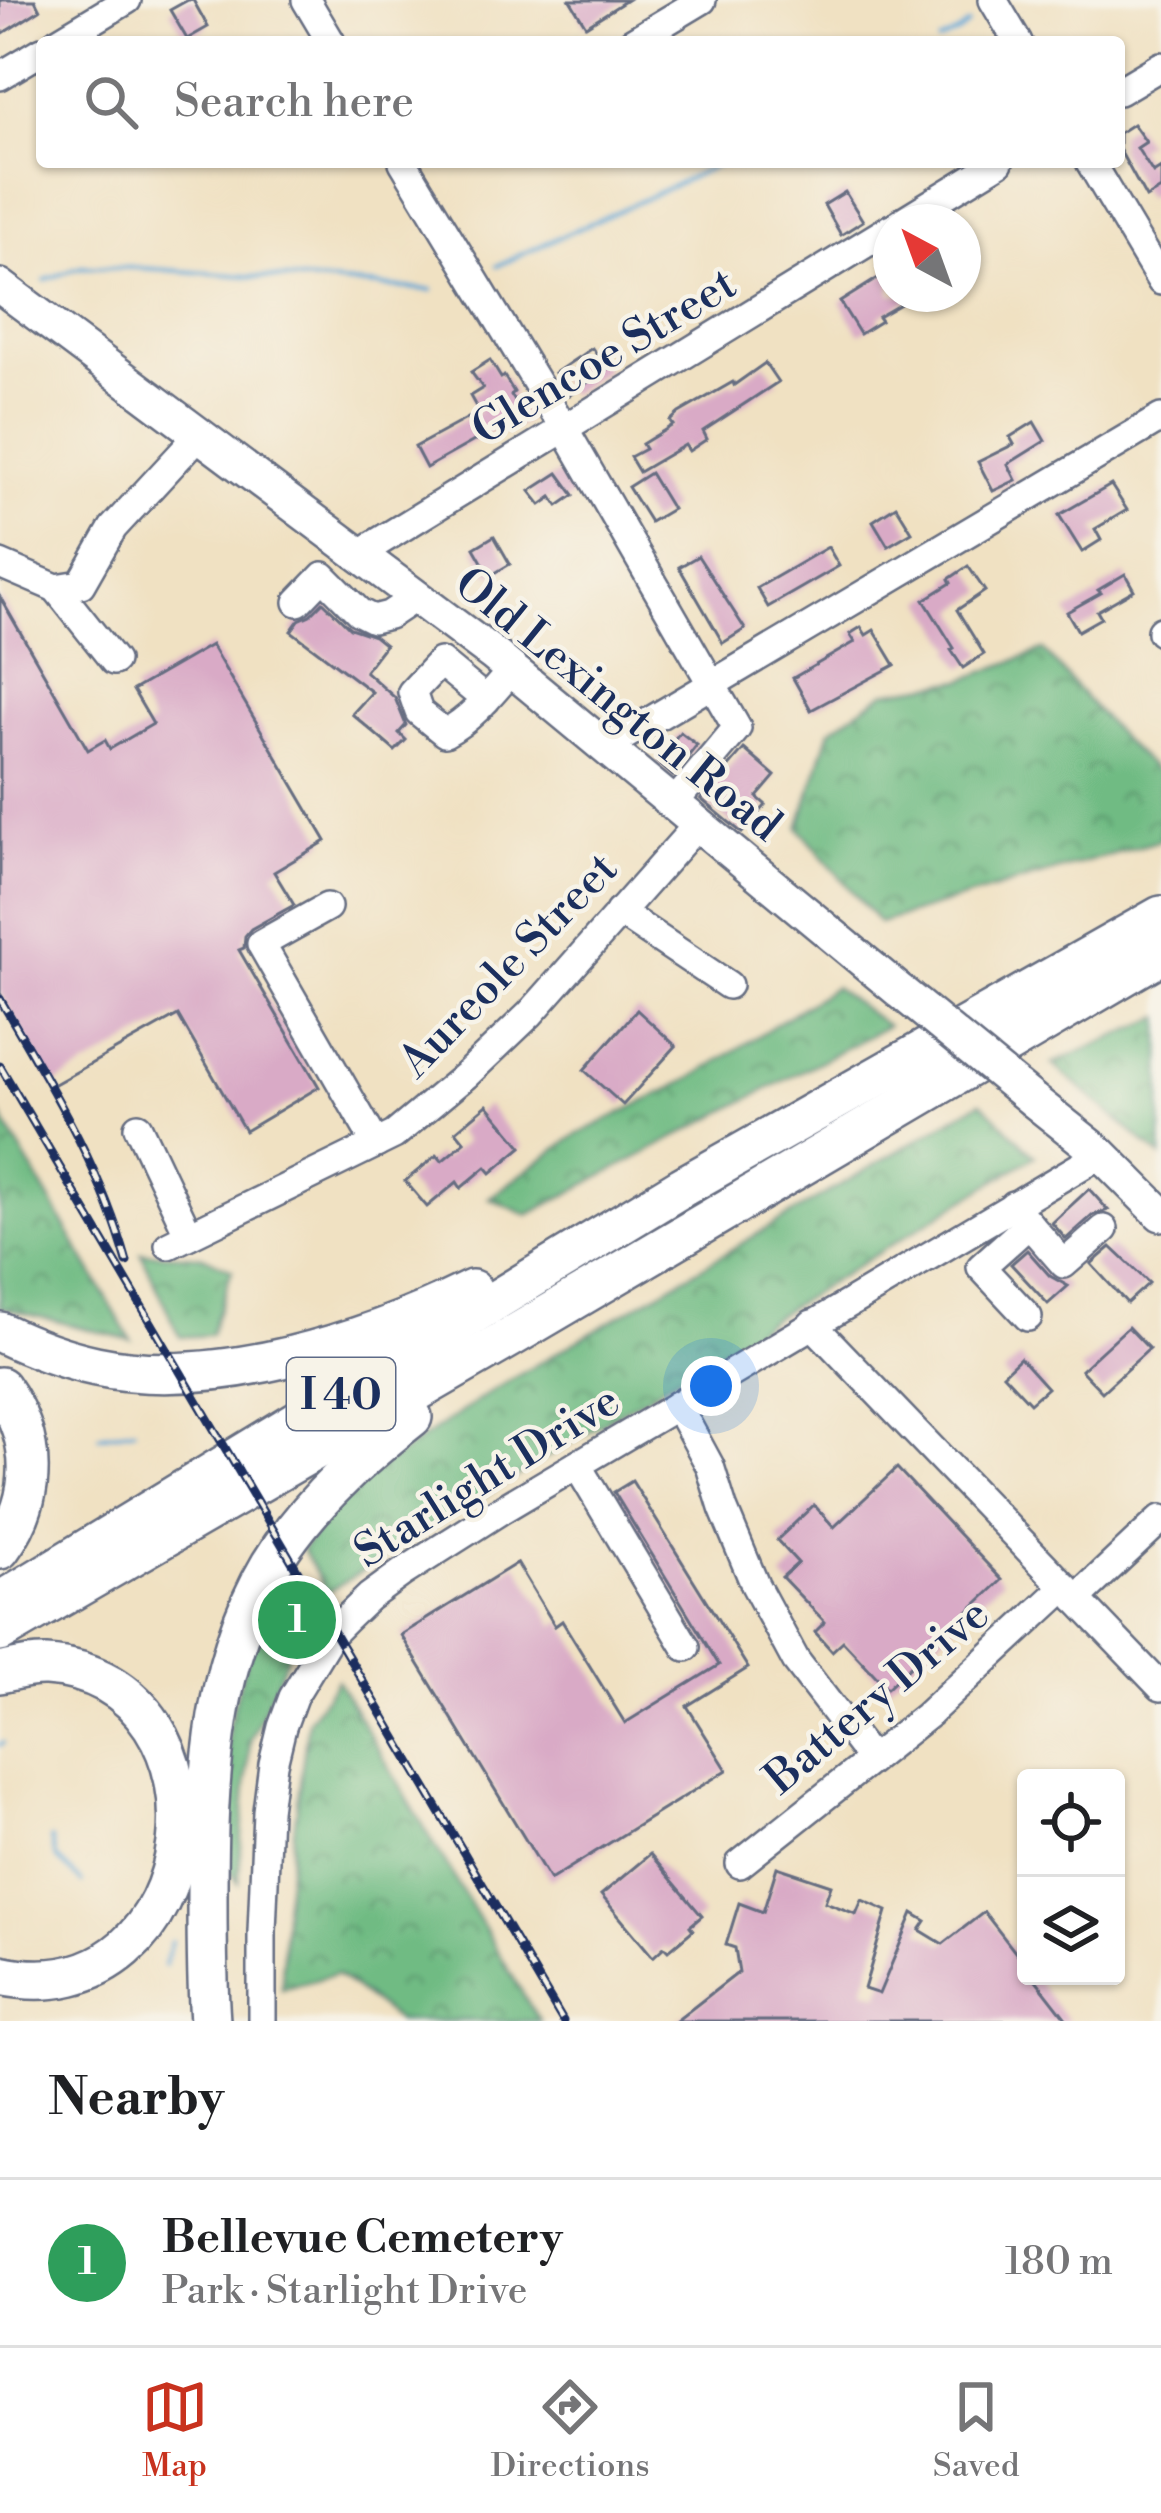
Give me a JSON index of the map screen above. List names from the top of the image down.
{
  "streets": {
    "highway": ["I 40"],
    "main road": ["Old Lexington Road"],
    "street": [
      "Glencoe Street",
      "Aureole Street",
      "Starlight Drive",
      "Battery Drive"
    ]
  },
  "crossings": [
    ["Glencoe Street", "Old Lexington Road"],
    ["Old Lexington Road", "Aureole Street"],
    ["Old Lexington Road", "Starlight Drive"]
  ],
  "north": "top left",
  "page": {
    "search": "Search here",
    "pins": "1",
    "heading": "Nearby",
    "list": [
      {
        "mark": "1",
        "name": "Bellevue Cemetery",
        "note": "Park · Starlight Drive",
        "value": "180 m"
      }
    ],
    "nav": ["Map", "Directions", "Saved"]
  }
}
